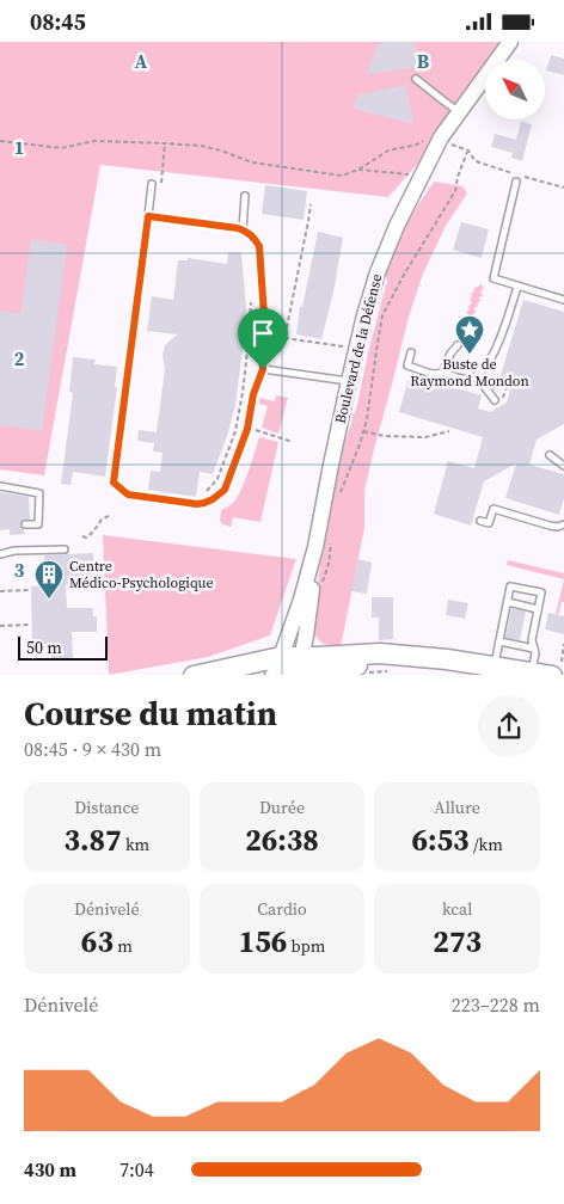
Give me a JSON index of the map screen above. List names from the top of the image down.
{
  "streets": {
    "street": ["Boulevard de la Défense"]
  },
  "places": {
    "place": ["Buste de Raymond Mondon"],
    "building": ["Centre Médico-Psychologique"]
  },
  "scale_bar": "50 m",
  "north": "top left",
  "page": {
    "status": "08:45",
    "scale": "50 m",
    "heading": ["Course du matin", "08:45 · 9 × 430 m"],
    "stats": [
      ["Distance", "3.87 km"],
      ["Durée", "26:38"],
      ["Allure", "6:53 /km"],
      ["Dénivelé", "63 m"],
      ["Cardio", "156 bpm"],
      ["kcal", "273"]
    ],
    "chart": ["Dénivelé", "223–228 m"],
    "list": [
      {
        "name": "430 m",
        "note": "7:04"
      }
    ]
  },
  "grid": {
    "columns": ["A", "B"],
    "rows": ["1", "2", "3"]
  }
}
